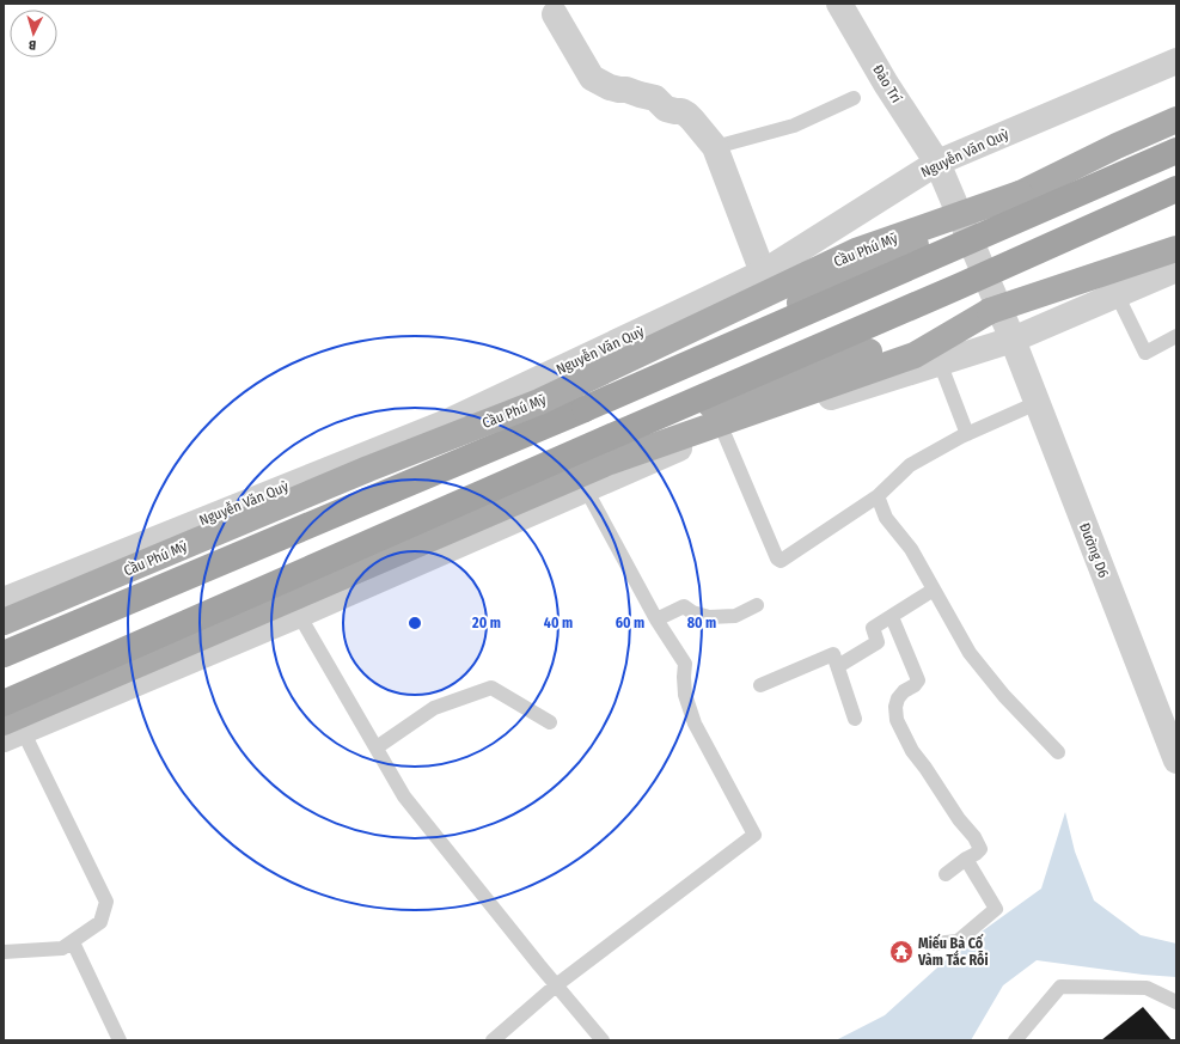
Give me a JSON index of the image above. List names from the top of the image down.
{
  "streets": {
    "highway": ["Cầu Phú Mỹ"],
    "street": ["Đào Trí", "Nguyễn Văn Quỳ", "Đường D6"]
  },
  "crossings": [
    ["Đào Trí", "Nguyễn Văn Quỳ"],
    ["Đào Trí", "Đường D6"]
  ],
  "places": {
    "temple": ["Miếu Bà Cố Vàm Tắc Rỗi"]
  },
  "north": "bottom",
  "rings": [
    "20 m",
    "40 m",
    "60 m",
    "80 m"
  ]
}
